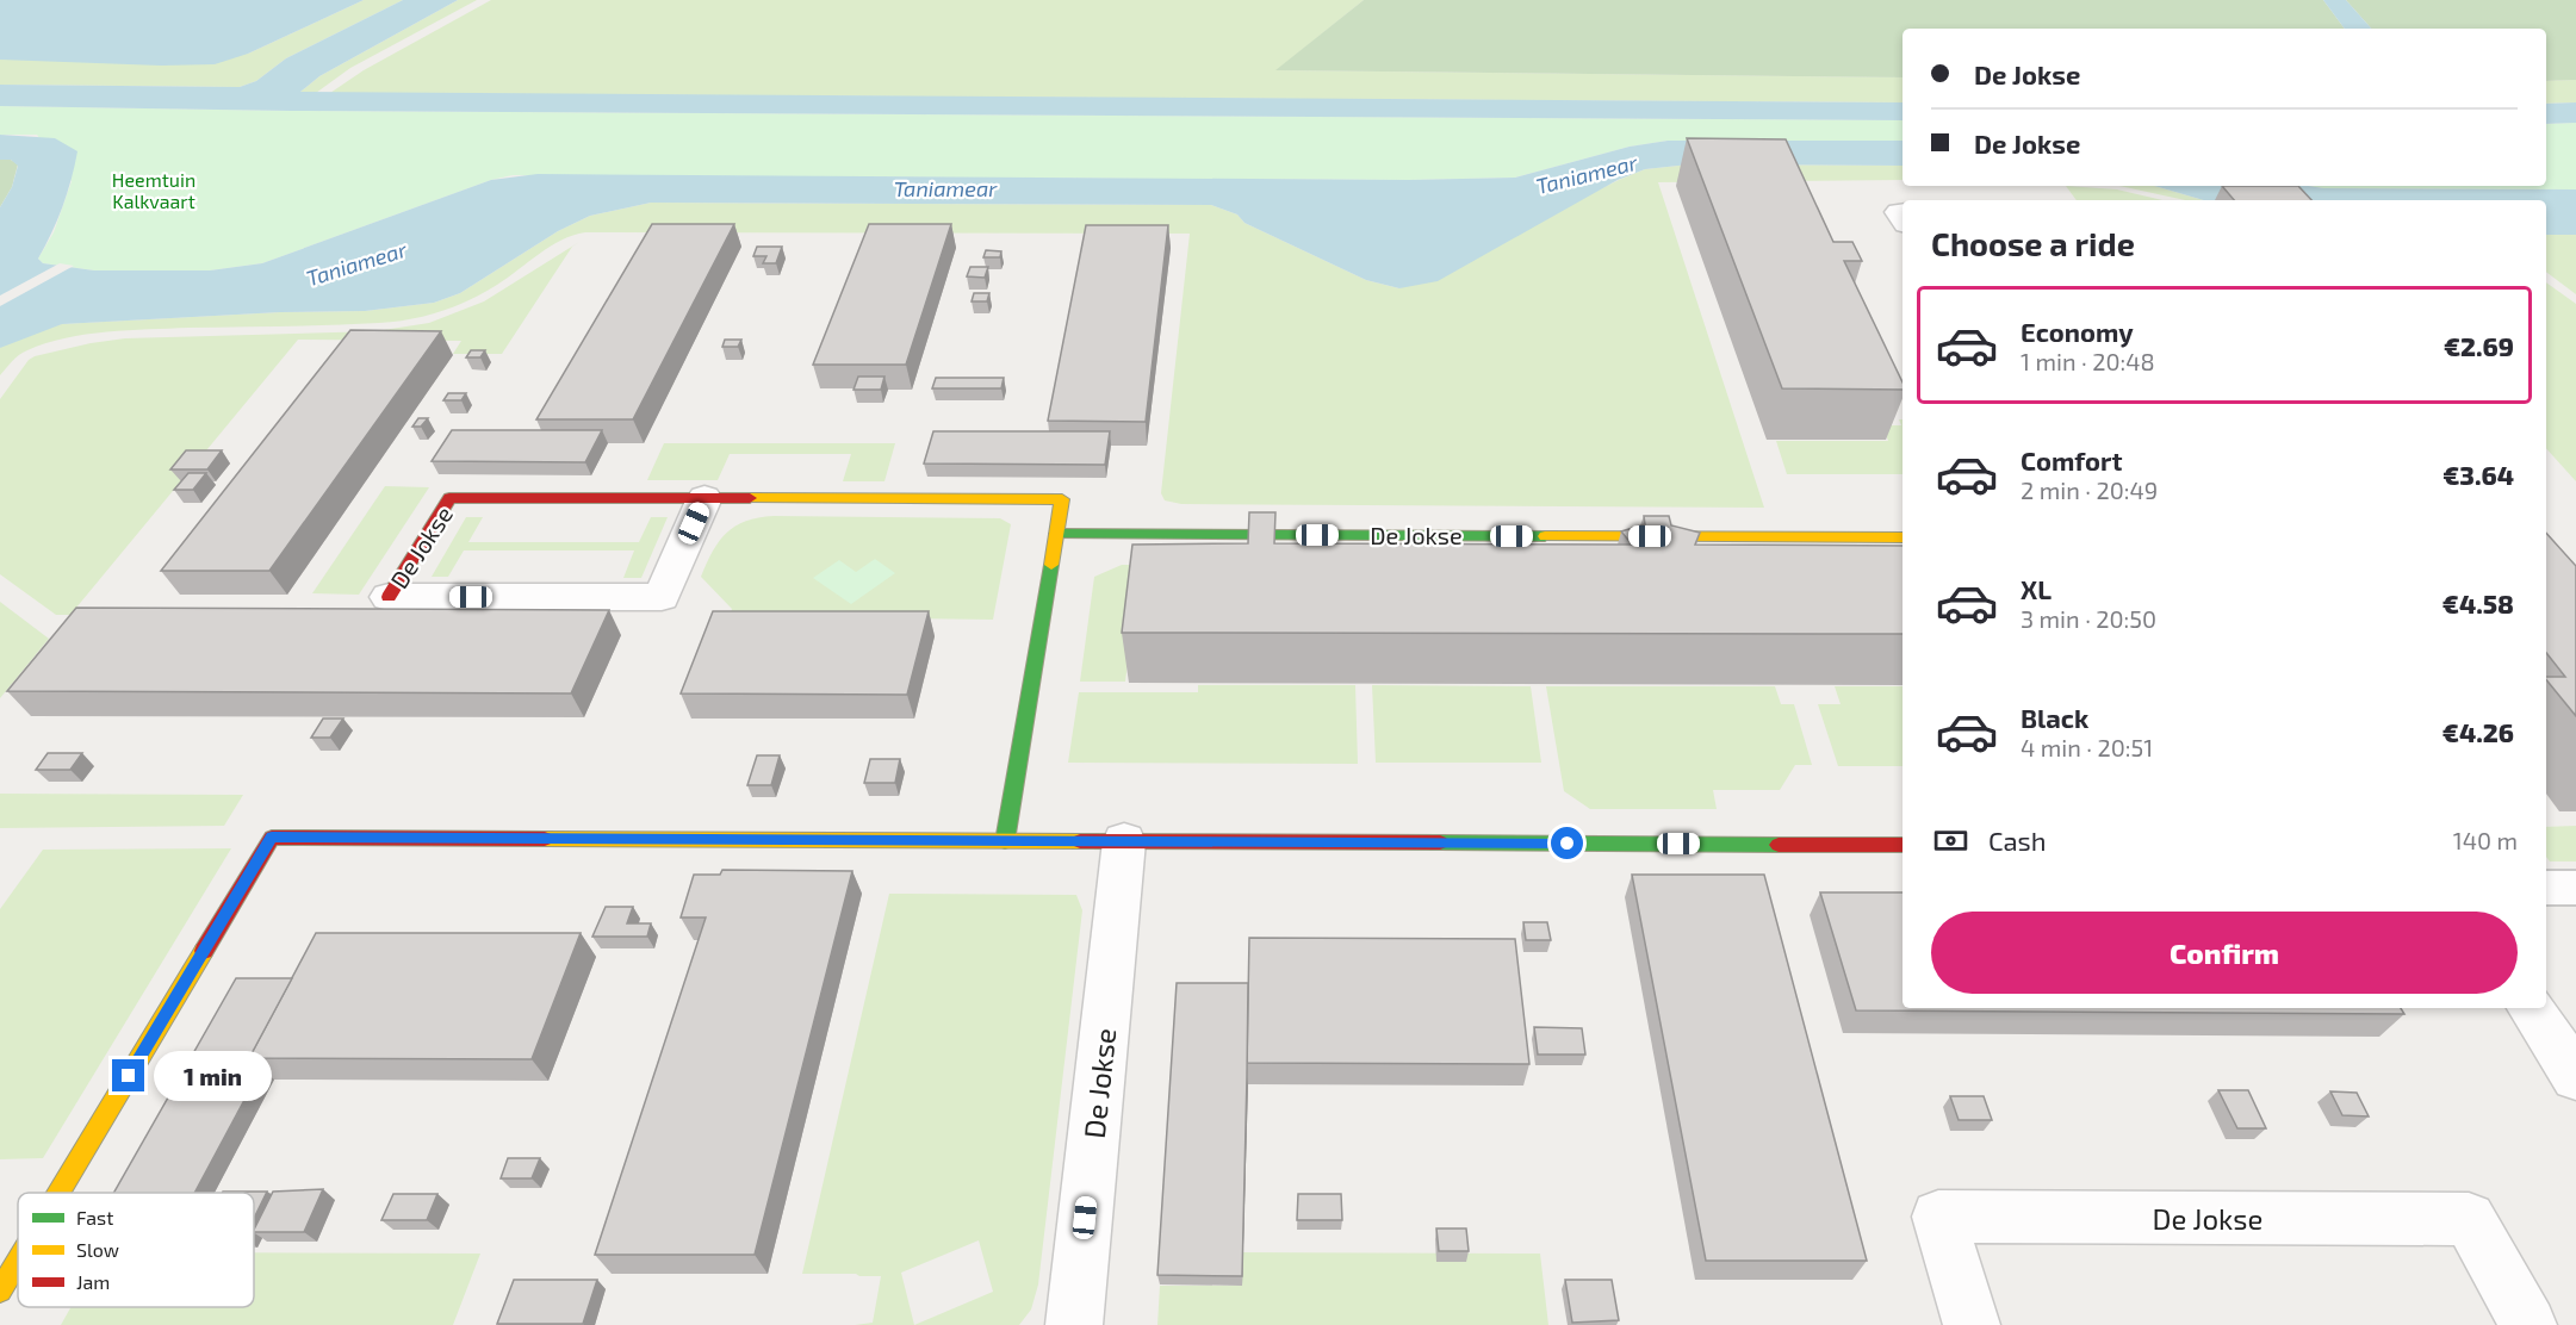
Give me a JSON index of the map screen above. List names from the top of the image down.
{
  "streets": {
    "street": ["De Jokse"]
  },
  "water": ["Taniamear"],
  "parks": ["Heemtuin Kalkvaart"],
  "legend": ["Fast", "Slow", "Jam"],
  "page": {
    "banner": ["De Jokse", "De Jokse"],
    "heading": "Choose a ride",
    "list": [
      {
        "name": "Economy",
        "note": "1 min · 20:48",
        "value": "€2.69"
      },
      {
        "name": "Comfort",
        "note": "2 min · 20:49",
        "value": "€3.64"
      },
      {
        "name": "XL",
        "note": "3 min · 20:50",
        "value": "€4.58"
      },
      {
        "name": "Black",
        "note": "4 min · 20:51",
        "value": "€4.26"
      }
    ],
    "pay": ["Cash", "140 m"],
    "buttons": "Confirm",
    "bubble": "1 min"
  }
}
